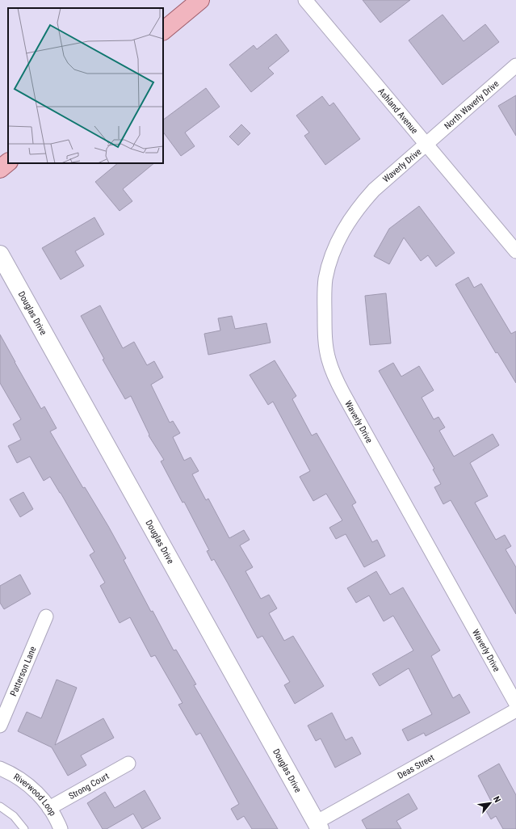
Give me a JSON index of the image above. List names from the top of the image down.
{
  "streets": {
    "street": [
      "North Waverly Drive",
      "Ashland Avenue",
      "Waverly Drive",
      "Douglas Drive",
      "Patterson Lane",
      "Deas Street",
      "Strong Court",
      "Riverwood Loop"
    ]
  },
  "crossings": [
    ["North Waverly Drive", "Ashland Avenue"],
    ["North Waverly Drive", "Waverly Drive"],
    ["Ashland Avenue", "Waverly Drive"],
    ["Douglas Drive", "Deas Street"],
    ["Strong Court", "Riverwood Loop"]
  ],
  "north": "top right"
}
